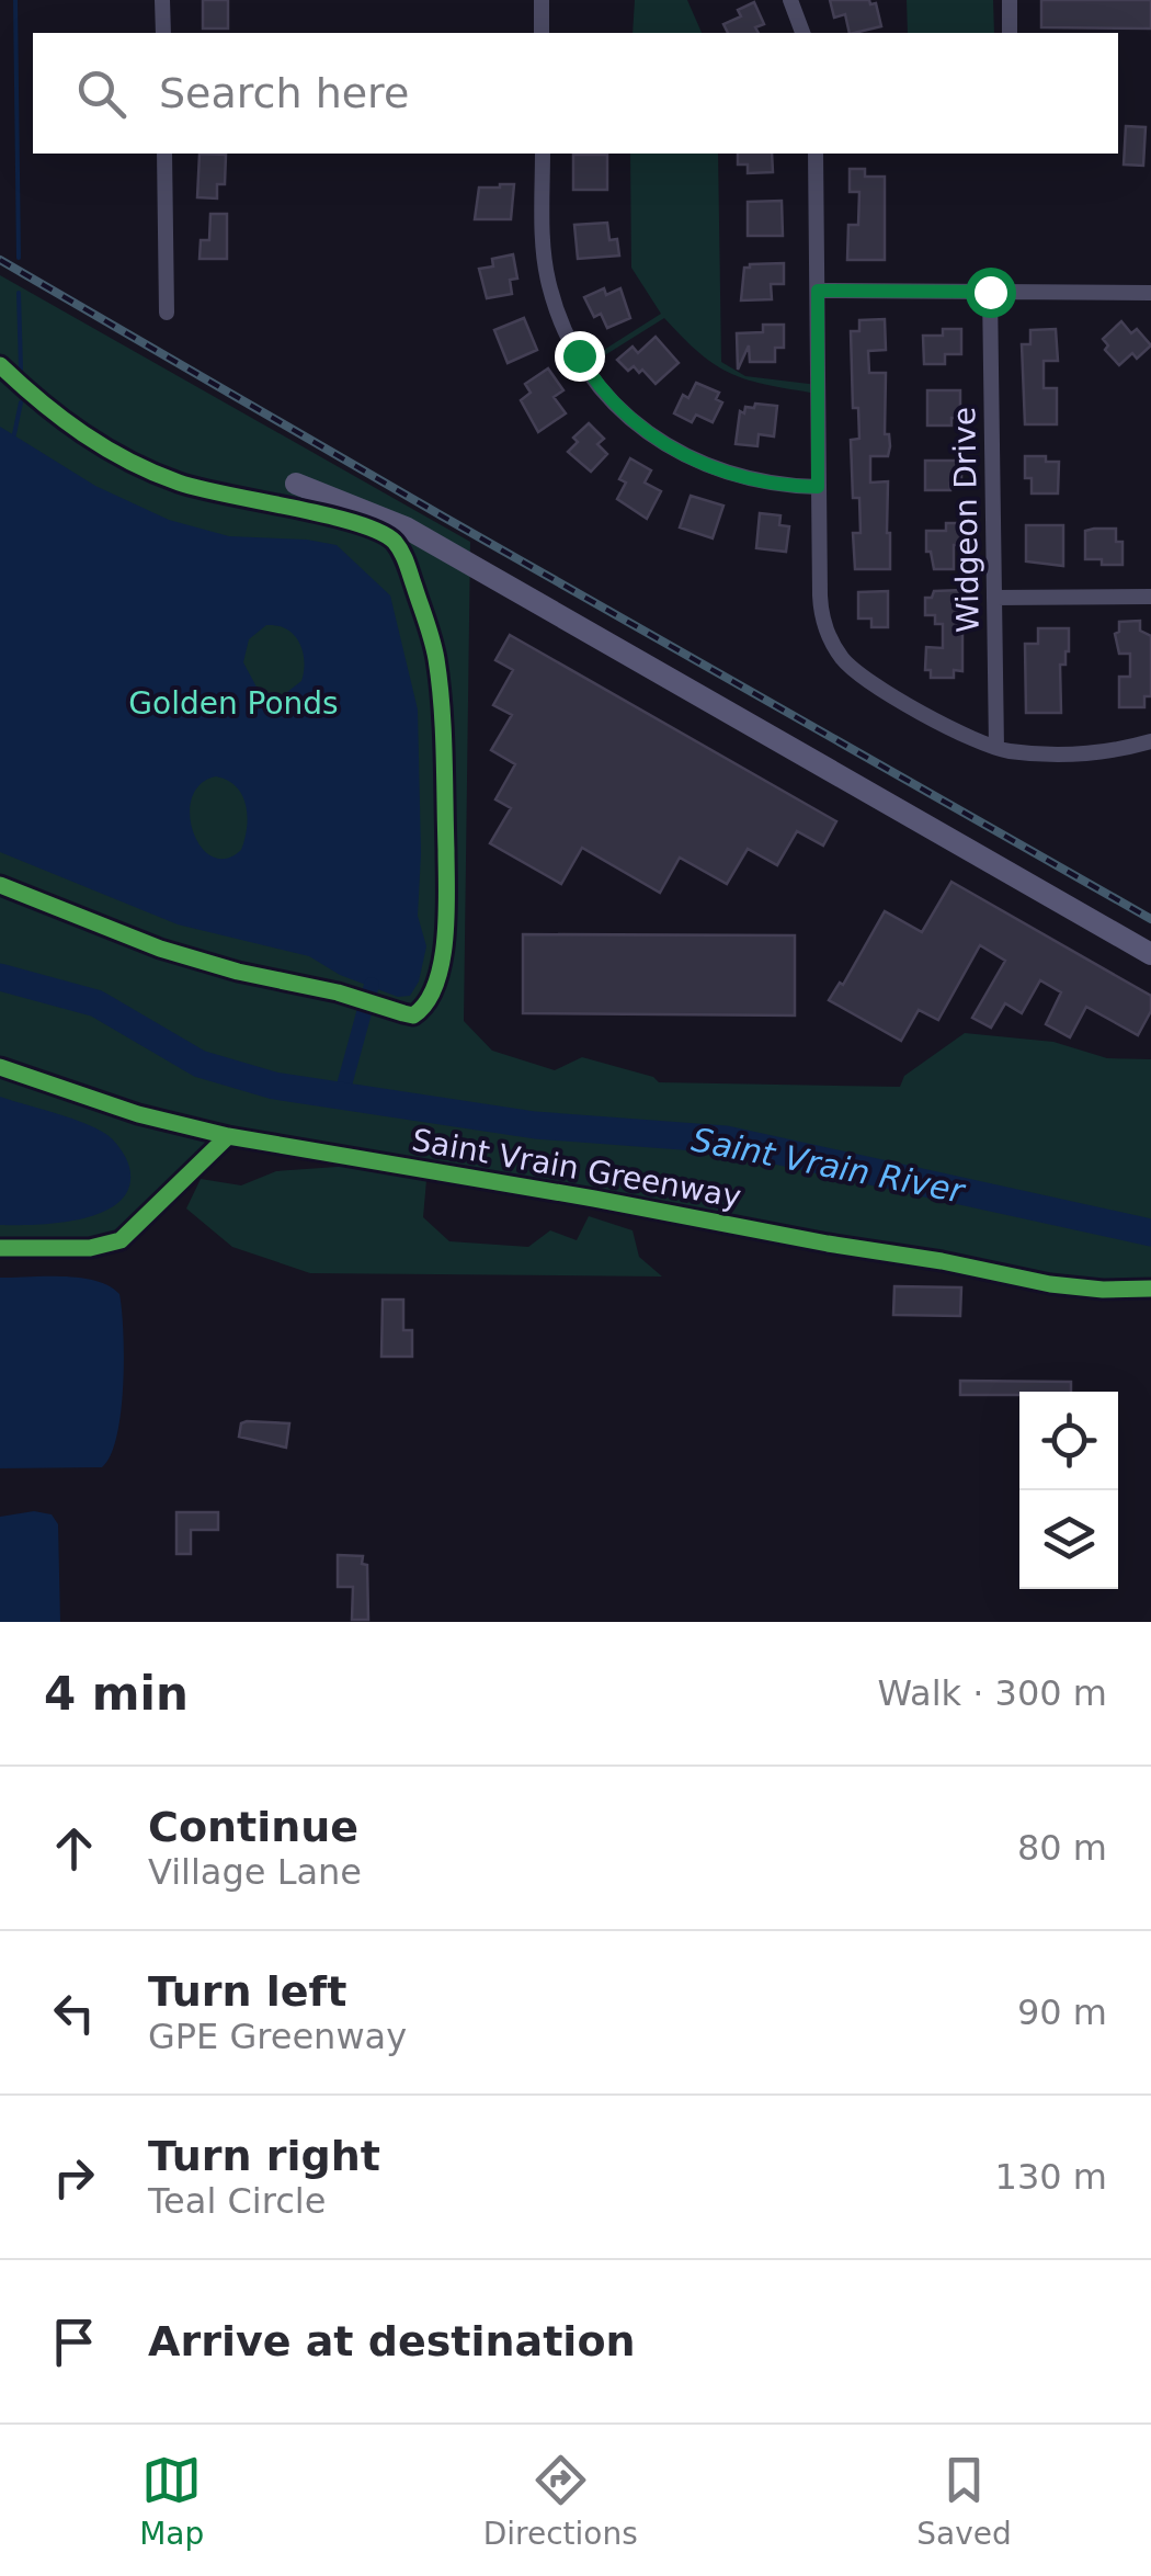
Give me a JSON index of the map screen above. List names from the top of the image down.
{
  "streets": {
    "street": ["Widgeon Drive"],
    "cycle path": ["Saint Vrain Greenway"]
  },
  "water": ["Saint Vrain River"],
  "parks": ["Golden Ponds"],
  "page": {
    "search": "Search here",
    "heading": ["4 min", "Walk · 300 m"],
    "list": [
      ["Continue", "Village Lane", "80 m"],
      ["Turn left", "GPE Greenway", "90 m"],
      ["Turn right", "Teal Circle", "130 m"],
      "Arrive at destination"
    ],
    "nav": ["Map", "Directions", "Saved"]
  }
}
